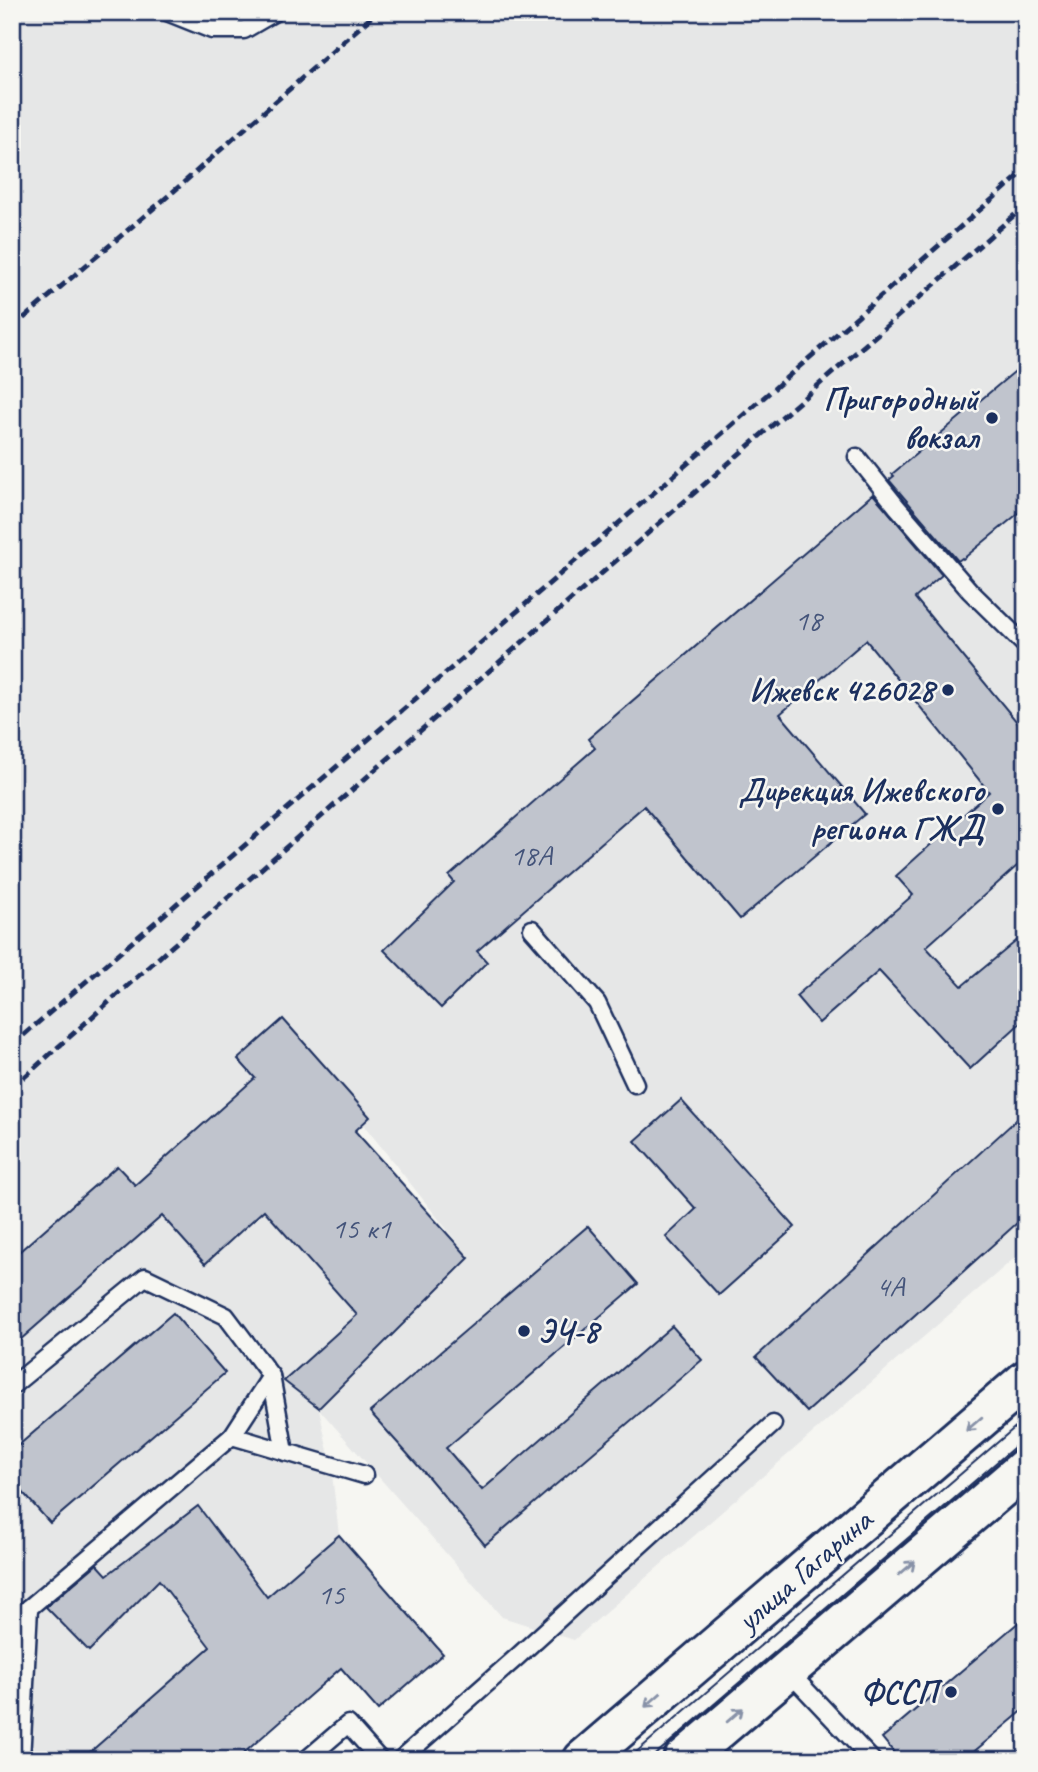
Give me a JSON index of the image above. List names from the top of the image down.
{
  "streets": {
    "main road": ["улица Гагарина"]
  },
  "places": [
    "Пригородный вокзал",
    "Ижевск 426028",
    "Дирекция Ижевского региона ГЖД",
    "ЭЧ-8",
    "ФССП"
  ],
  "house_numbers": [
    "18",
    "18А",
    "15 к1",
    "4А",
    "15"
  ]
}
